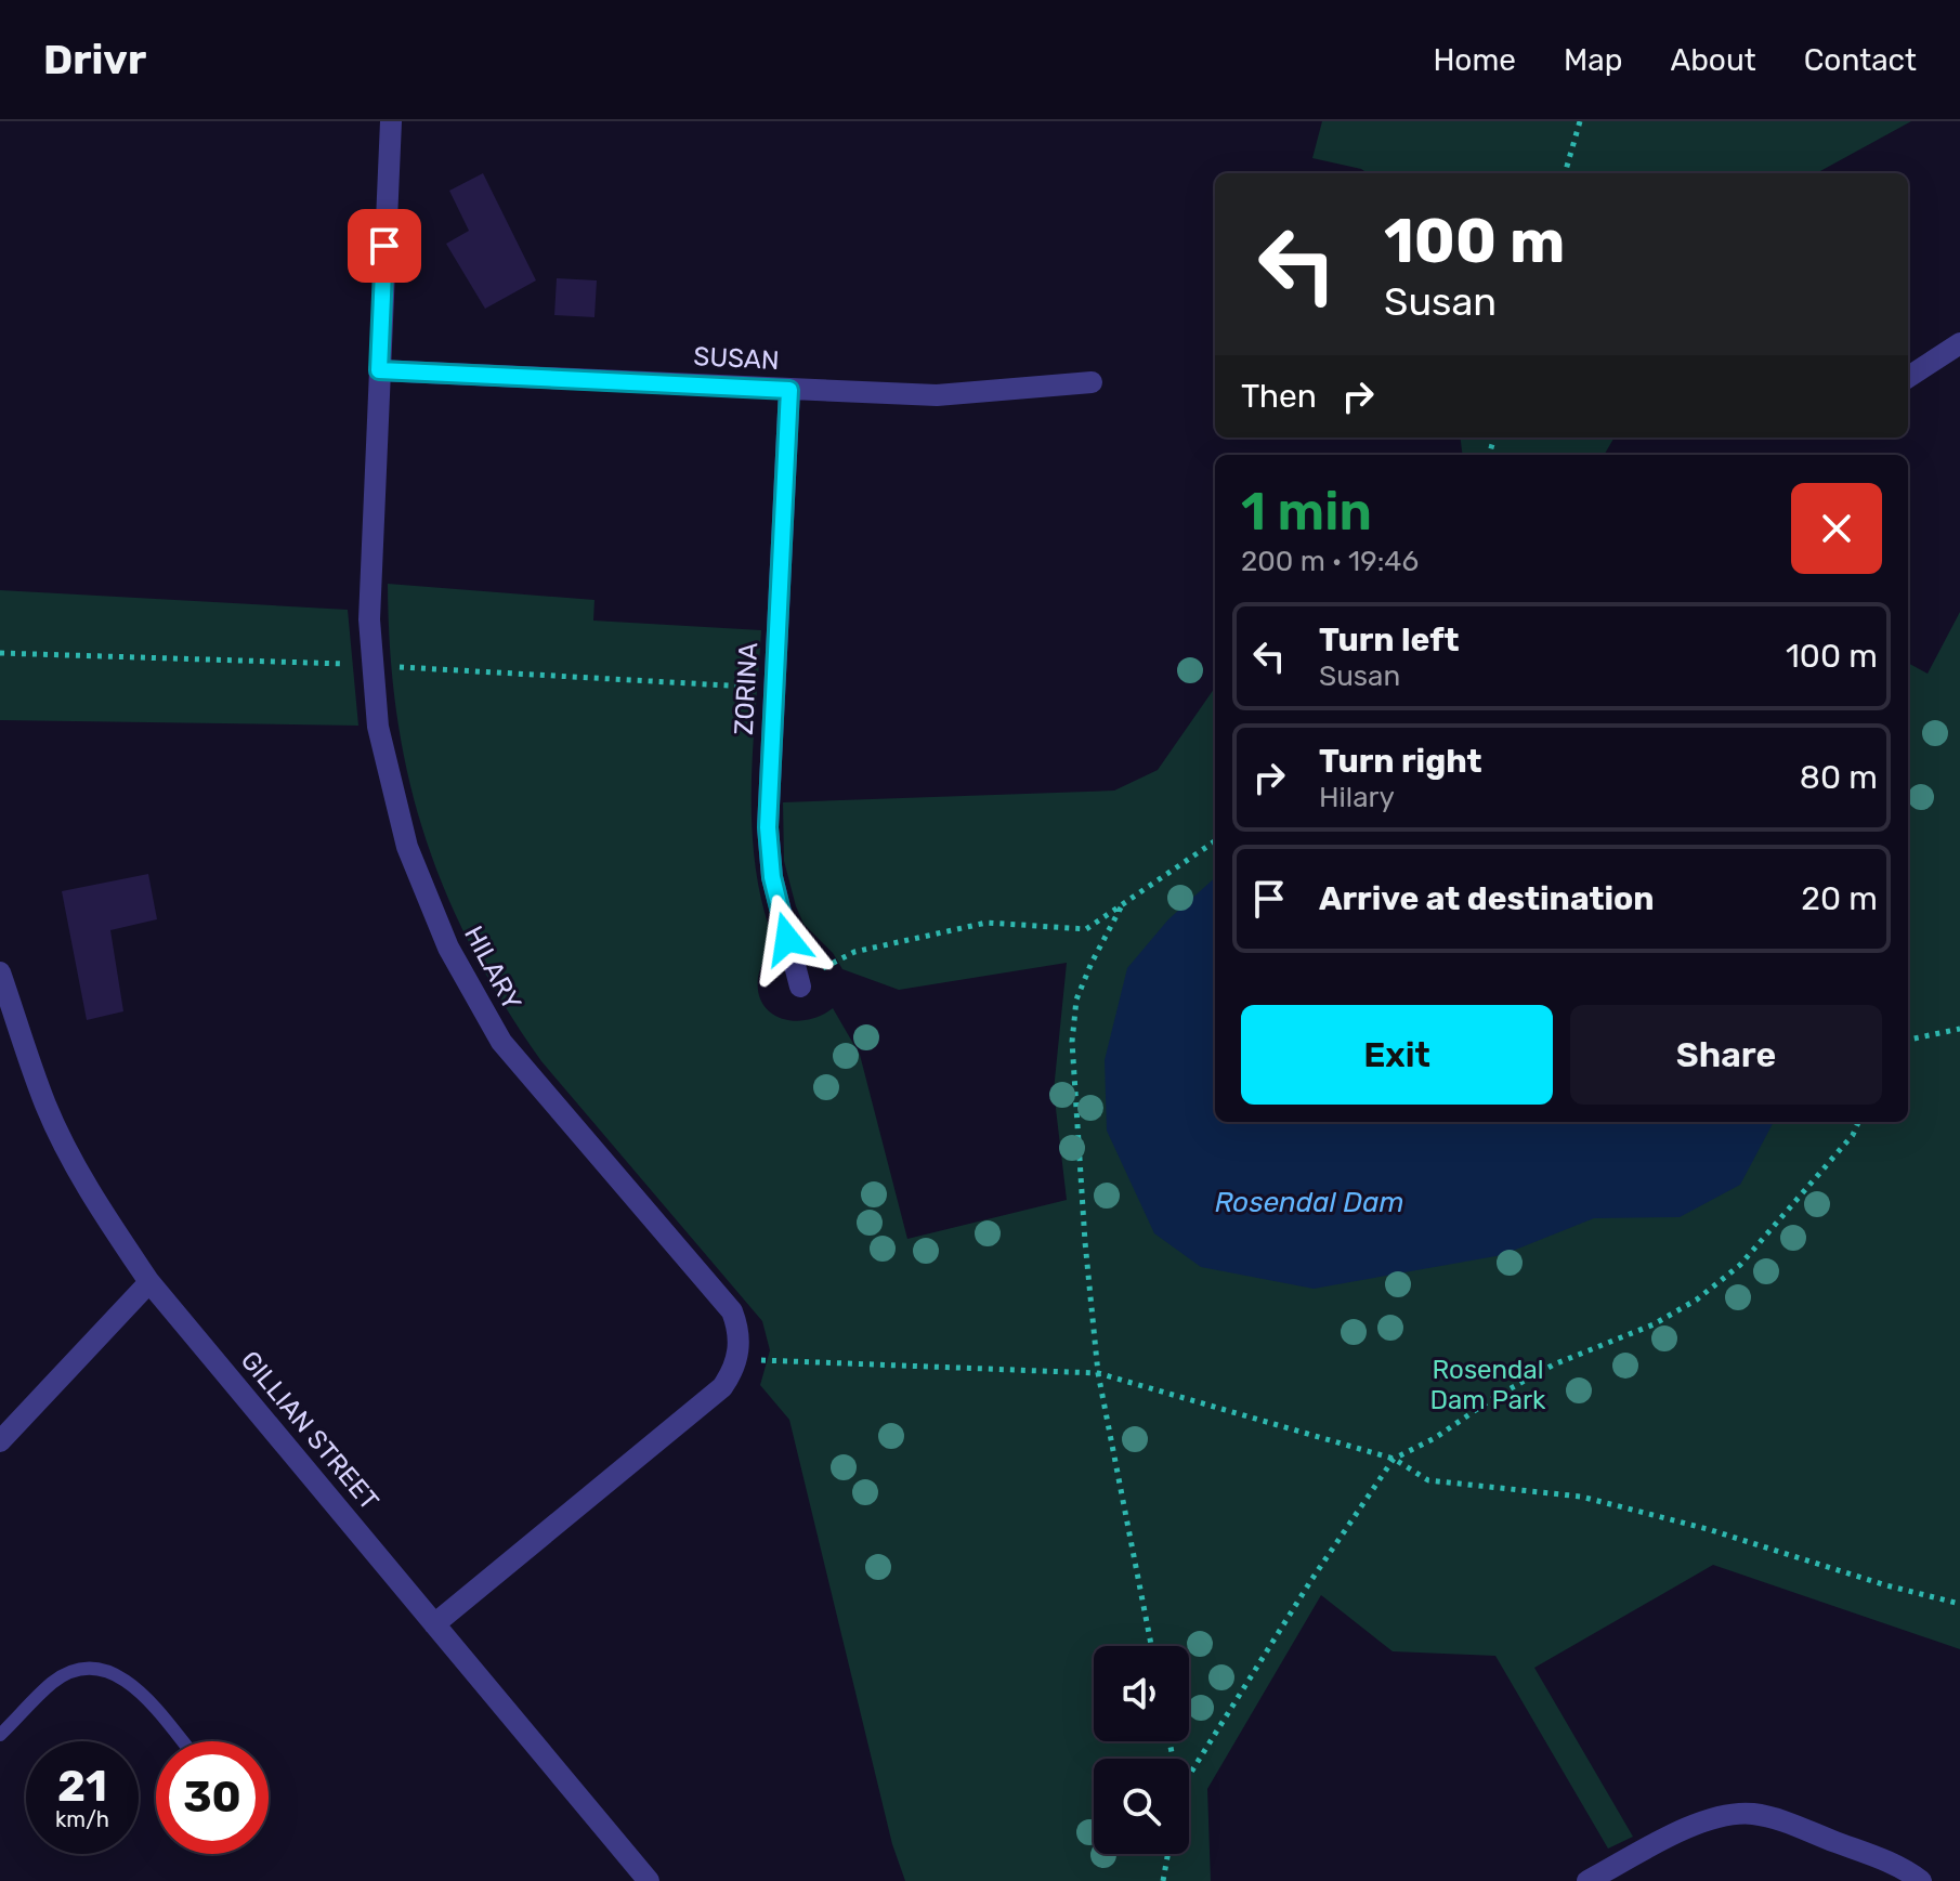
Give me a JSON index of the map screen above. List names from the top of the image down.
{
  "streets": {
    "street": [
      "SUSAN",
      "ZORINA",
      "HILARY",
      "GILLIAN STREET"
    ]
  },
  "crossings": [
    ["SUSAN", "ZORINA"],
    ["SUSAN", "HILARY"]
  ],
  "water": ["Rosendal Dam"],
  "parks": ["Rosendal Dam Park"],
  "page": {
    "header": "Drivr",
    "nav": [
      "Home",
      "Map",
      "About",
      "Contact"
    ],
    "turn": ["100 m", "Susan"],
    "then": "Then",
    "heading": ["1 min", "200 m · 19:46"],
    "list": [
      {
        "name": "Turn left",
        "note": "Susan",
        "value": "100 m"
      },
      {
        "name": "Turn right",
        "note": "Hilary",
        "value": "80 m"
      },
      {
        "name": "Arrive at destination",
        "value": "20 m"
      }
    ],
    "buttons": ["Exit", "Share"],
    "speed": "21 km/h",
    "limit": "30"
  }
}
